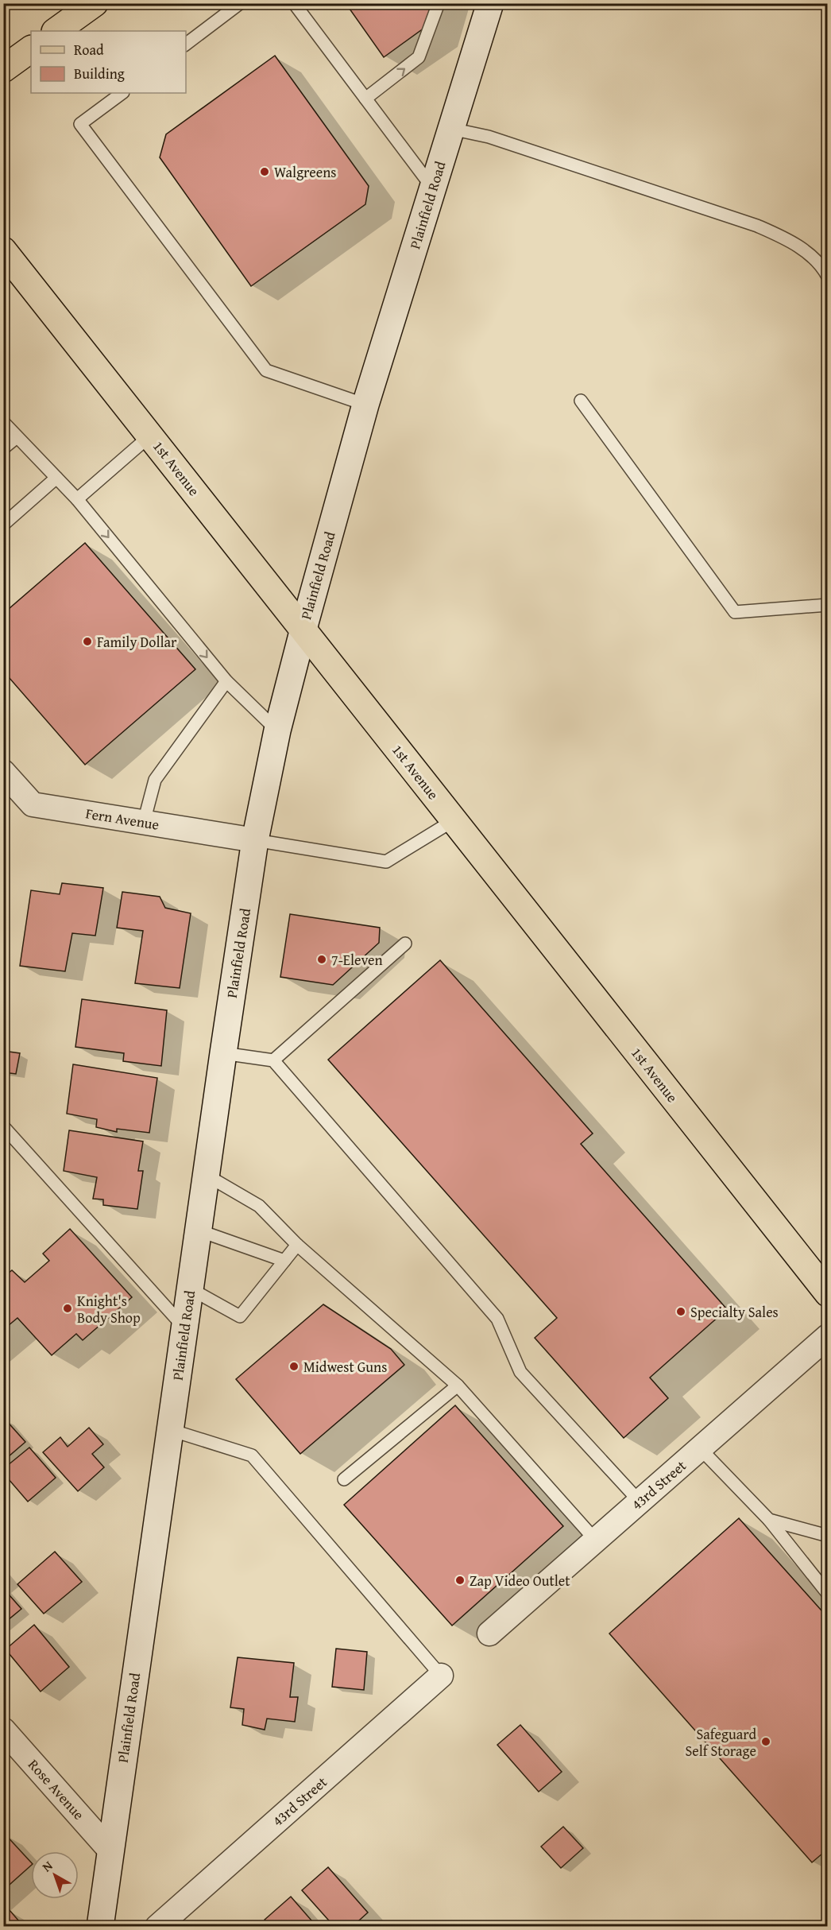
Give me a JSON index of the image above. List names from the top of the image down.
{
  "streets": {
    "main road": ["1st Avenue"],
    "street": [
      "Plainfield Road",
      "Fern Avenue",
      "43rd Street",
      "Rose Avenue"
    ]
  },
  "crossings": [
    ["Plainfield Road", "1st Avenue"],
    ["Plainfield Road", "Fern Avenue"],
    ["Plainfield Road", "Rose Avenue"]
  ],
  "places": [
    "Walgreens",
    "Family Dollar",
    "7-Eleven",
    "Knight's Body Shop",
    "Specialty Sales",
    "Midwest Guns",
    "Zap Video Outlet",
    "Safeguard Self Storage"
  ],
  "legend": ["Road", "Building"],
  "north": "top left"
}
